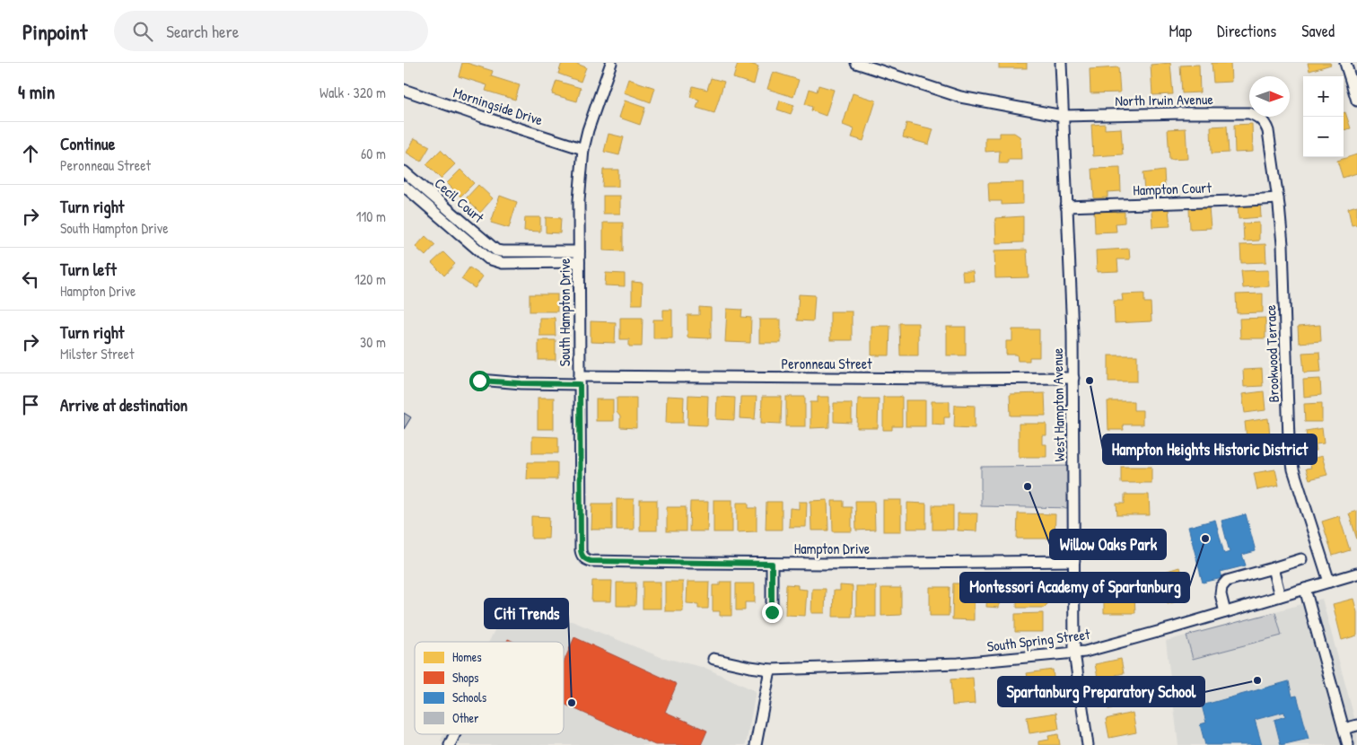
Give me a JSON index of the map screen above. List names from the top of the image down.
{
  "streets": {
    "street": [
      "North Irwin Avenue",
      "Morningside Drive",
      "Hampton Court",
      "Cecil Court",
      "South Hampton Drive",
      "Brookwood Terrace",
      "Peronneau Street",
      "West Hampton Avenue",
      "Hampton Drive",
      "South Spring Street"
    ]
  },
  "crossings": [
    ["North Irwin Avenue", "Brookwood Terrace"],
    ["North Irwin Avenue", "West Hampton Avenue"],
    ["Morningside Drive", "South Hampton Drive"],
    ["Hampton Court", "Brookwood Terrace"],
    ["Hampton Court", "West Hampton Avenue"],
    ["South Hampton Drive", "Peronneau Street"],
    ["South Hampton Drive", "Hampton Drive"],
    ["Brookwood Terrace", "South Spring Street"],
    ["Peronneau Street", "West Hampton Avenue"],
    ["West Hampton Avenue", "Hampton Drive"],
    ["West Hampton Avenue", "South Spring Street"]
  ],
  "places": [
    "Hampton Heights Historic District",
    "Willow Oaks Park",
    "Montessori Academy of Spartanburg",
    "Spartanburg Preparatory School",
    "Citi Trends"
  ],
  "legend": [
    "Homes",
    "Shops",
    "Schools",
    "Other"
  ],
  "north": "right",
  "page": {
    "header": "Pinpoint",
    "search": "Search here",
    "nav": ["Map", "Directions", "Saved"],
    "heading": ["4 min", "Walk · 320 m"],
    "map_buttons": ["+", "−"],
    "list": [
      ["Continue", "Peronneau Street", "60 m"],
      ["Turn right", "South Hampton Drive", "110 m"],
      ["Turn left", "Hampton Drive", "120 m"],
      ["Turn right", "Milster Street", "30 m"],
      "Arrive at destination"
    ]
  }
}
